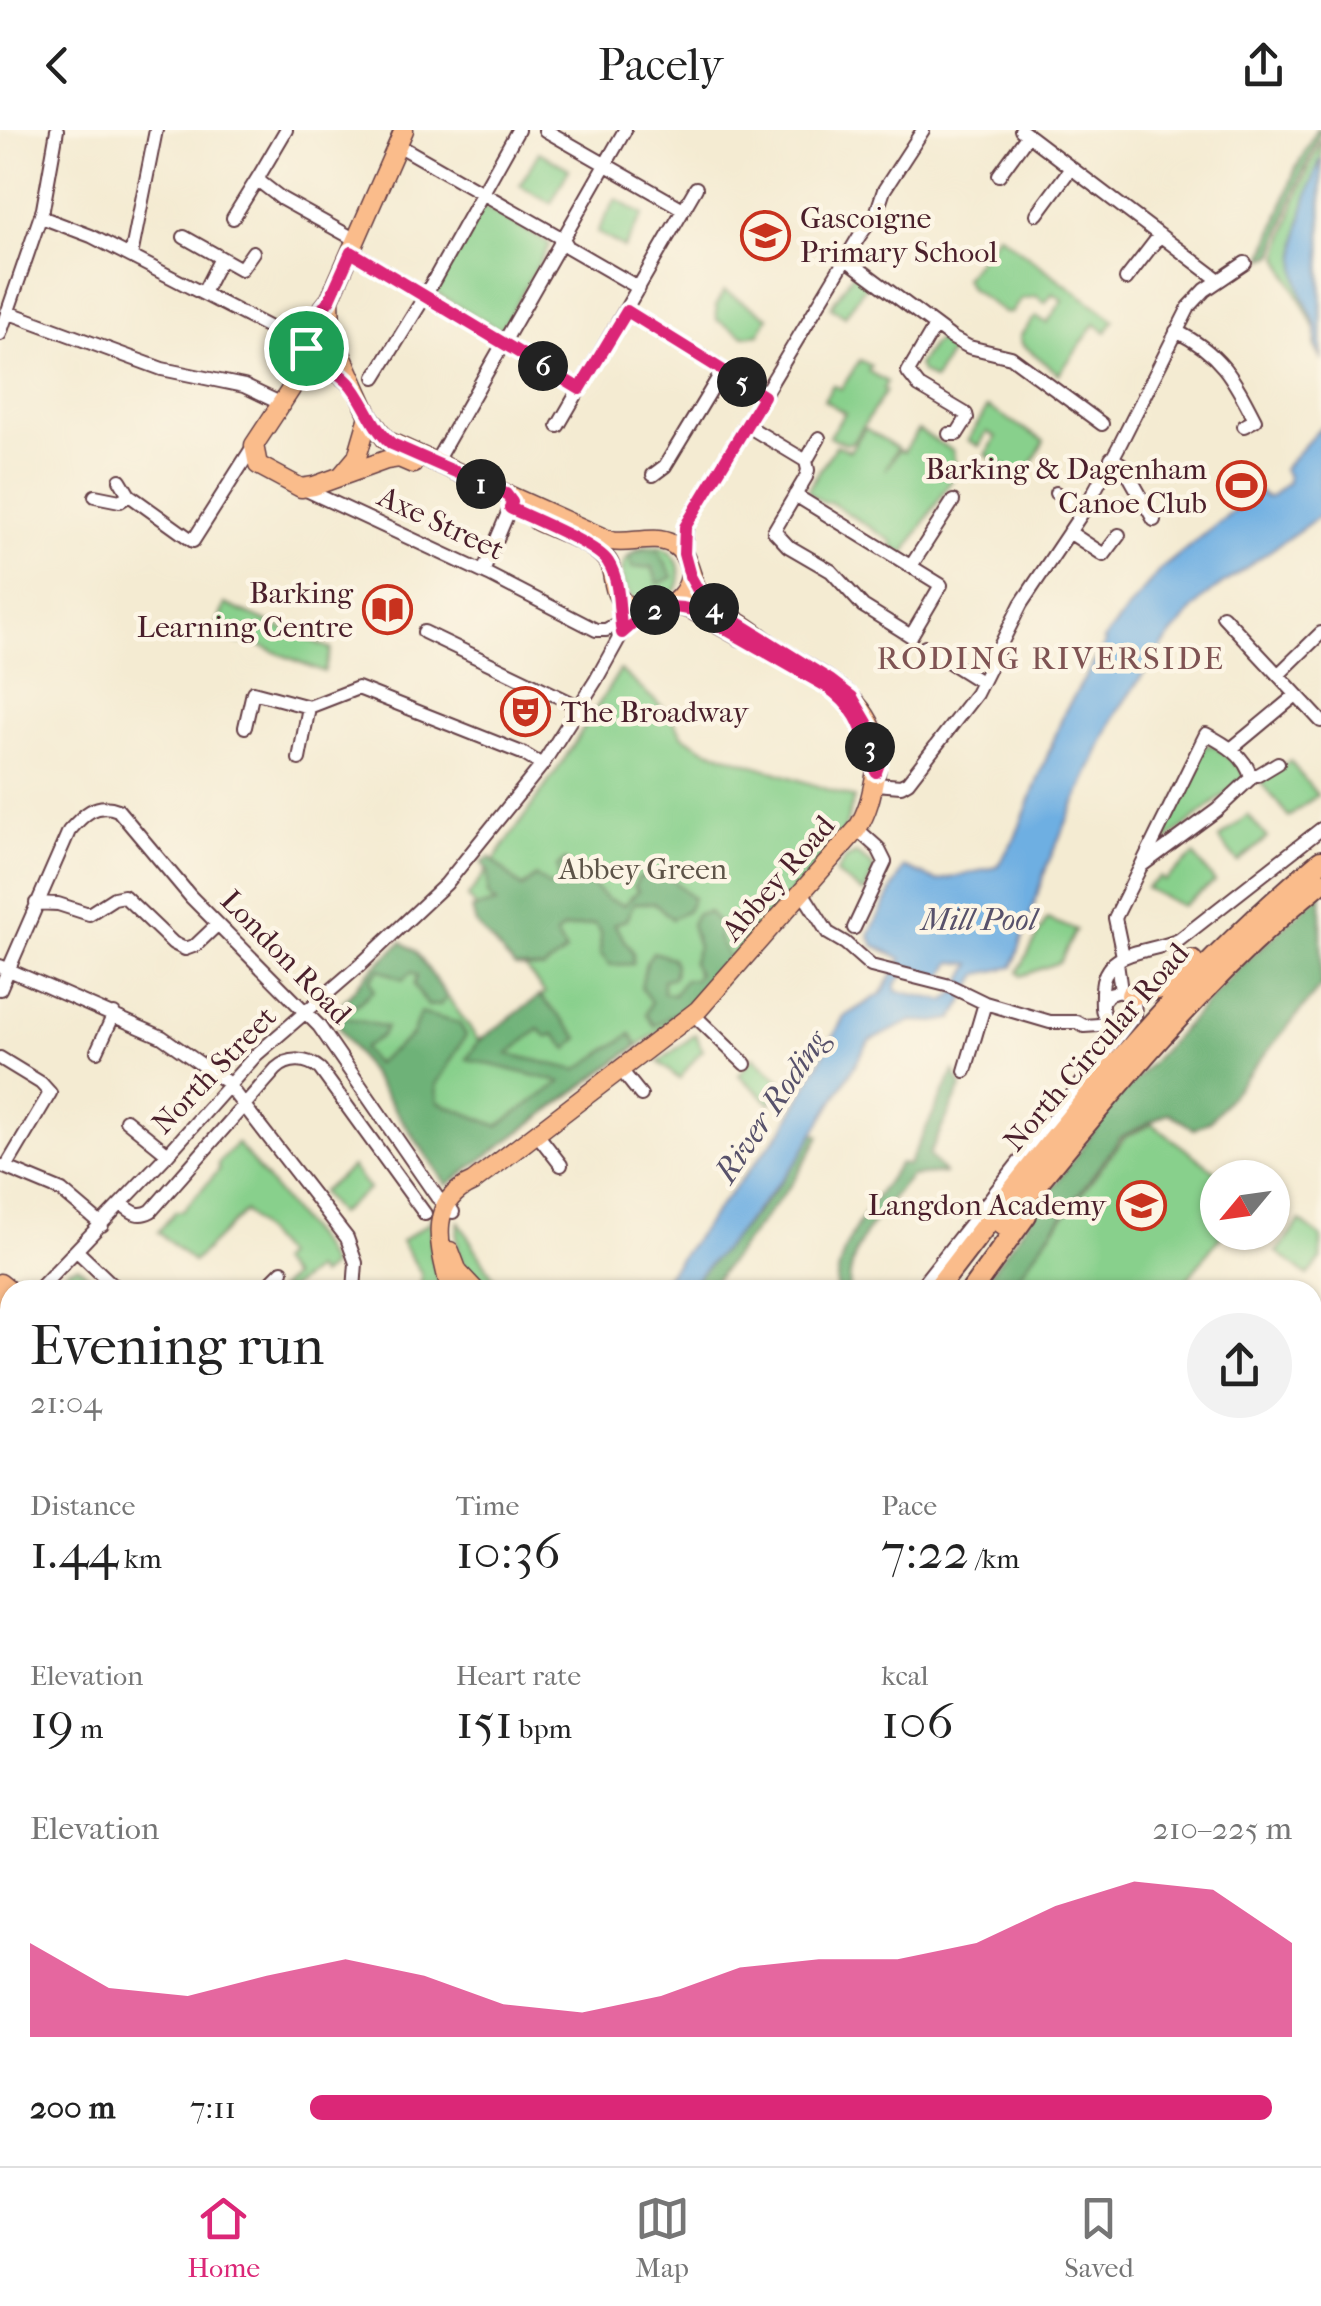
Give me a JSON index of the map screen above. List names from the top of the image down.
{
  "streets": {
    "highway": ["North Circular Road"],
    "main road": ["Axe Street", "Abbey Road"],
    "street": ["London Road", "North Street"]
  },
  "crossings": [
    ["Axe Street", "North Street"],
    ["Abbey Road", "London Road"],
    ["London Road", "North Street"]
  ],
  "districts": ["RODING RIVERSIDE"],
  "water": ["Mill Pool", "River Roding"],
  "parks": ["Abbey Green"],
  "places": {
    "school or university": ["Gascoigne Primary School", "Langdon Academy"],
    "sports": ["Barking & Dagenham Canoe Club"],
    "library": ["Barking Learning Centre"],
    "theatre": ["The Broadway"]
  },
  "north": "bottom left",
  "page": {
    "header": "Pacely",
    "pins": [
      "6",
      "5",
      "1",
      "4",
      "2",
      "3"
    ],
    "heading": ["Evening run", "21:04"],
    "stats": [
      ["Distance", "1.44 km"],
      ["Time", "10:36"],
      ["Pace", "7:22 /km"],
      ["Elevation", "19 m"],
      ["Heart rate", "151 bpm"],
      ["kcal", "106"]
    ],
    "chart": ["Elevation", "210–225 m"],
    "list": [
      {
        "name": "200 m",
        "note": "7:11"
      }
    ],
    "tabs": ["Home", "Map", "Saved"]
  }
}
